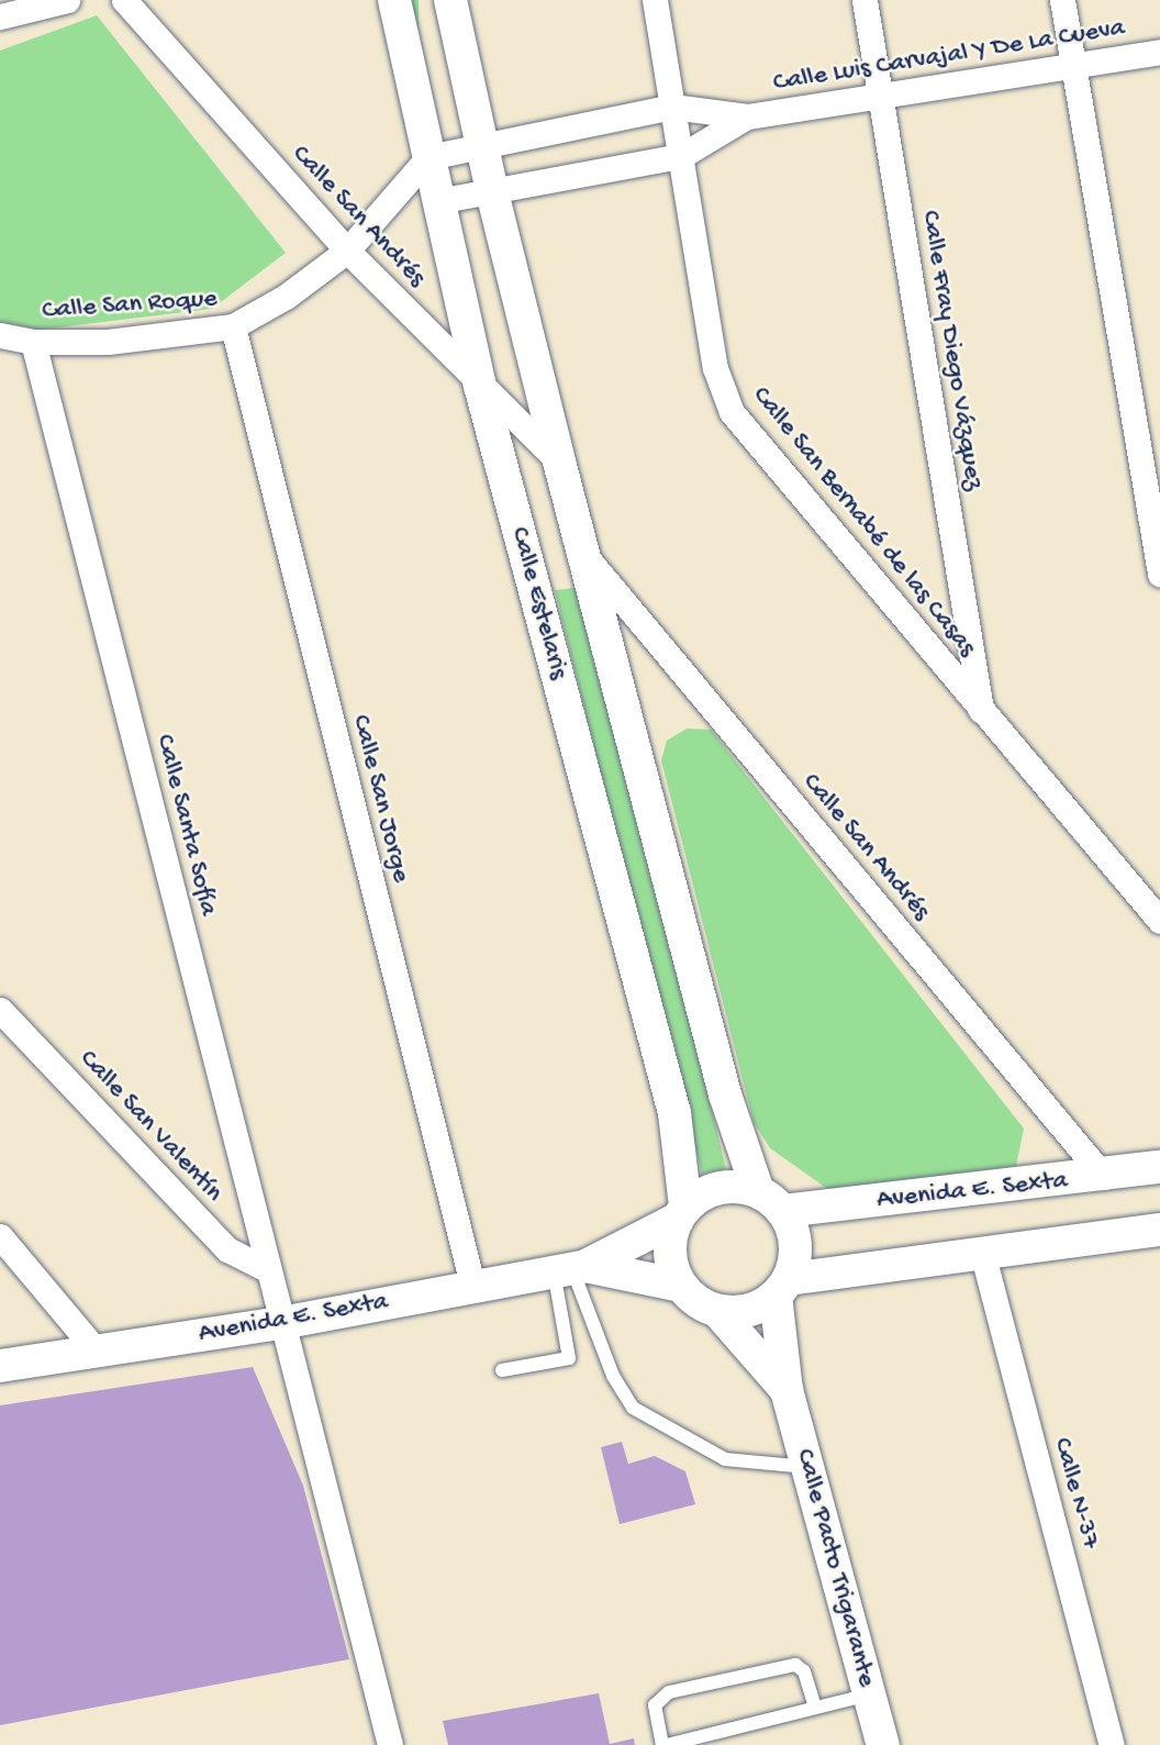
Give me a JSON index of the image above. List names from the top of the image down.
{
  "streets": {
    "street": [
      "Calle Luis Carvajal Y De La Cueva",
      "Calle San Andrés",
      "Calle San Roque",
      "Calle Fray Diego Vázquez",
      "Calle San Bernabé de las Casas",
      "Calle Estelaris",
      "Calle San Jorge",
      "Calle Santa Sofía",
      "Calle San Valentín",
      "Avenida E. Sexta",
      "Calle N-37",
      "Calle Pacto Trigarante"
    ]
  },
  "crossings": [
    ["Calle Luis Carvajal Y De La Cueva", "Calle San Roque"],
    ["Calle Luis Carvajal Y De La Cueva", "Calle Fray Diego Vázquez"],
    ["Calle Luis Carvajal Y De La Cueva", "Calle San Bernabé de las Casas"],
    ["Calle Luis Carvajal Y De La Cueva", "Calle Estelaris"],
    ["Calle San Andrés", "Calle San Roque"],
    ["Calle San Andrés", "Calle Estelaris"],
    ["Calle San Andrés", "Avenida E. Sexta"],
    ["Calle San Roque", "Calle Estelaris"],
    ["Calle San Roque", "Calle San Jorge"],
    ["Calle San Roque", "Calle Santa Sofía"],
    ["Calle Fray Diego Vázquez", "Calle San Bernabé de las Casas"],
    ["Calle Estelaris", "Avenida E. Sexta"],
    ["Calle Estelaris", "Calle Pacto Trigarante"],
    ["Calle San Jorge", "Avenida E. Sexta"],
    ["Calle Santa Sofía", "Calle San Valentín"],
    ["Calle Santa Sofía", "Avenida E. Sexta"],
    ["Avenida E. Sexta", "Calle Pacto Trigarante"]
  ]
}
